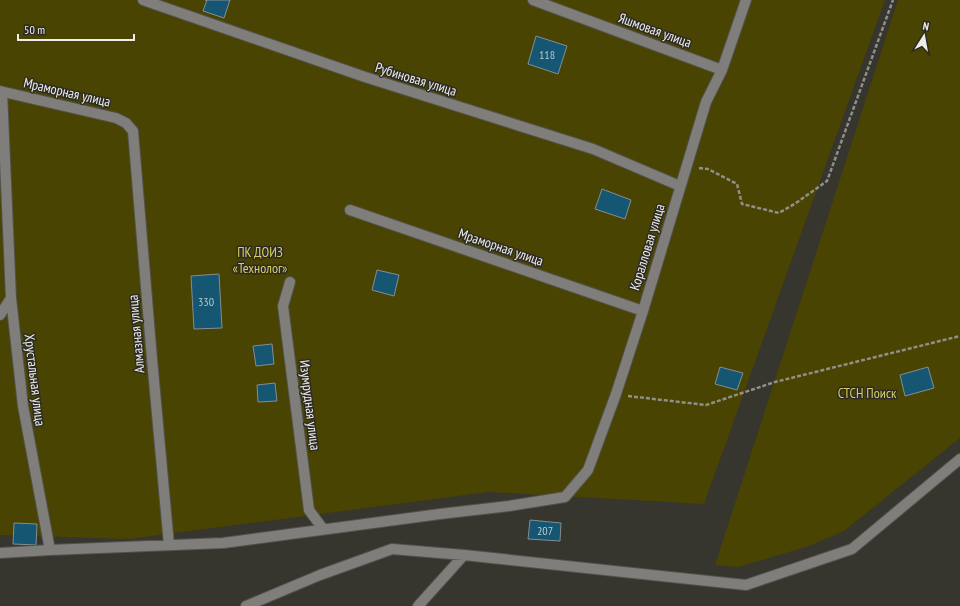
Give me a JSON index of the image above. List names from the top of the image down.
{
  "streets": {
    "street": [
      "Яшмовая улица",
      "Рубиновая улица",
      "Мраморная улица",
      "Коралловая улица",
      "Алмазная улица",
      "Хрустальная улица",
      "Изумрудная улица"
    ]
  },
  "crossings": [
    ["Яшмовая улица", "Коралловая улица"],
    ["Рубиновая улица", "Коралловая улица"],
    ["Мраморная улица", "Коралловая улица"],
    ["Мраморная улица", "Алмазная улица"],
    ["Мраморная улица", "Хрустальная улица"],
    ["Коралловая улица", "Изумрудная улица"]
  ],
  "parks": ["ПК ДОИЗ «Технолог»", "СТСН Поиск"],
  "house_numbers": ["118", "330", "207"],
  "scale_bar": "50 m",
  "north": "top"
}
